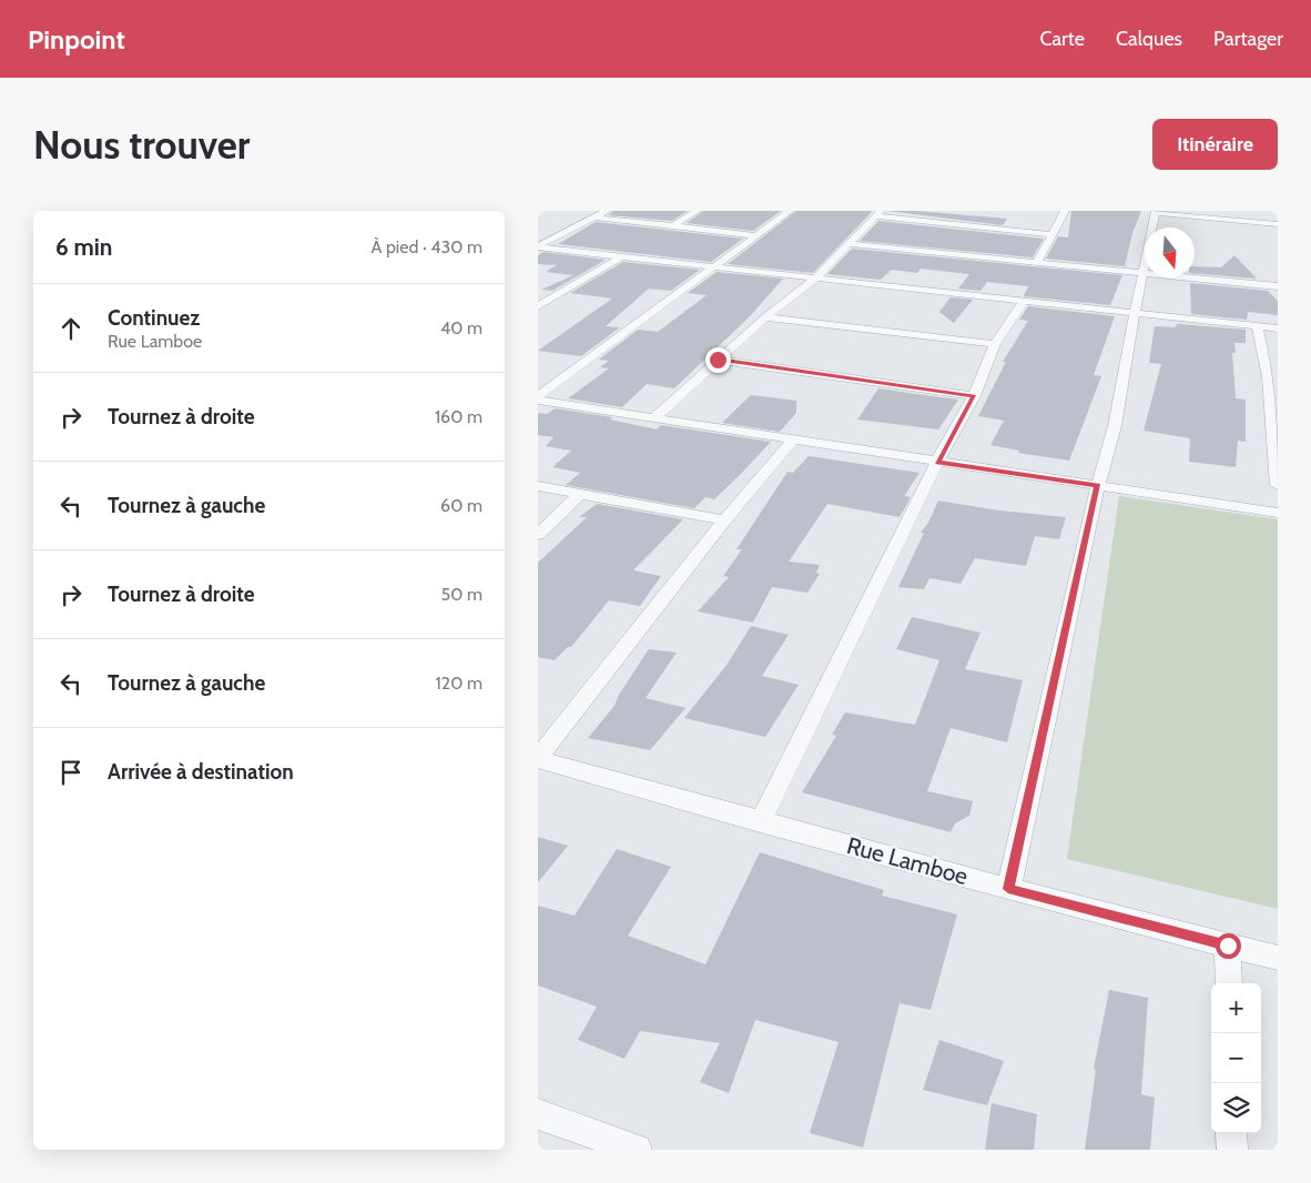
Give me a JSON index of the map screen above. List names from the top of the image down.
{
  "streets": {
    "street": ["Rue Lamboe"]
  },
  "north": "bottom",
  "page": {
    "header": "Pinpoint",
    "nav": ["Carte", "Calques", "Partager"],
    "buttons": "Itinéraire",
    "title": "Nous trouver",
    "heading": ["6 min", "À pied · 430 m"],
    "list": [
      ["Continuez", "Rue Lamboe", "40 m"],
      ["Tournez à droite", "160 m"],
      ["Tournez à gauche", "60 m"],
      ["Tournez à droite", "50 m"],
      ["Tournez à gauche", "120 m"],
      "Arrivée à destination"
    ],
    "map_buttons": ["+", "−"]
  }
}
